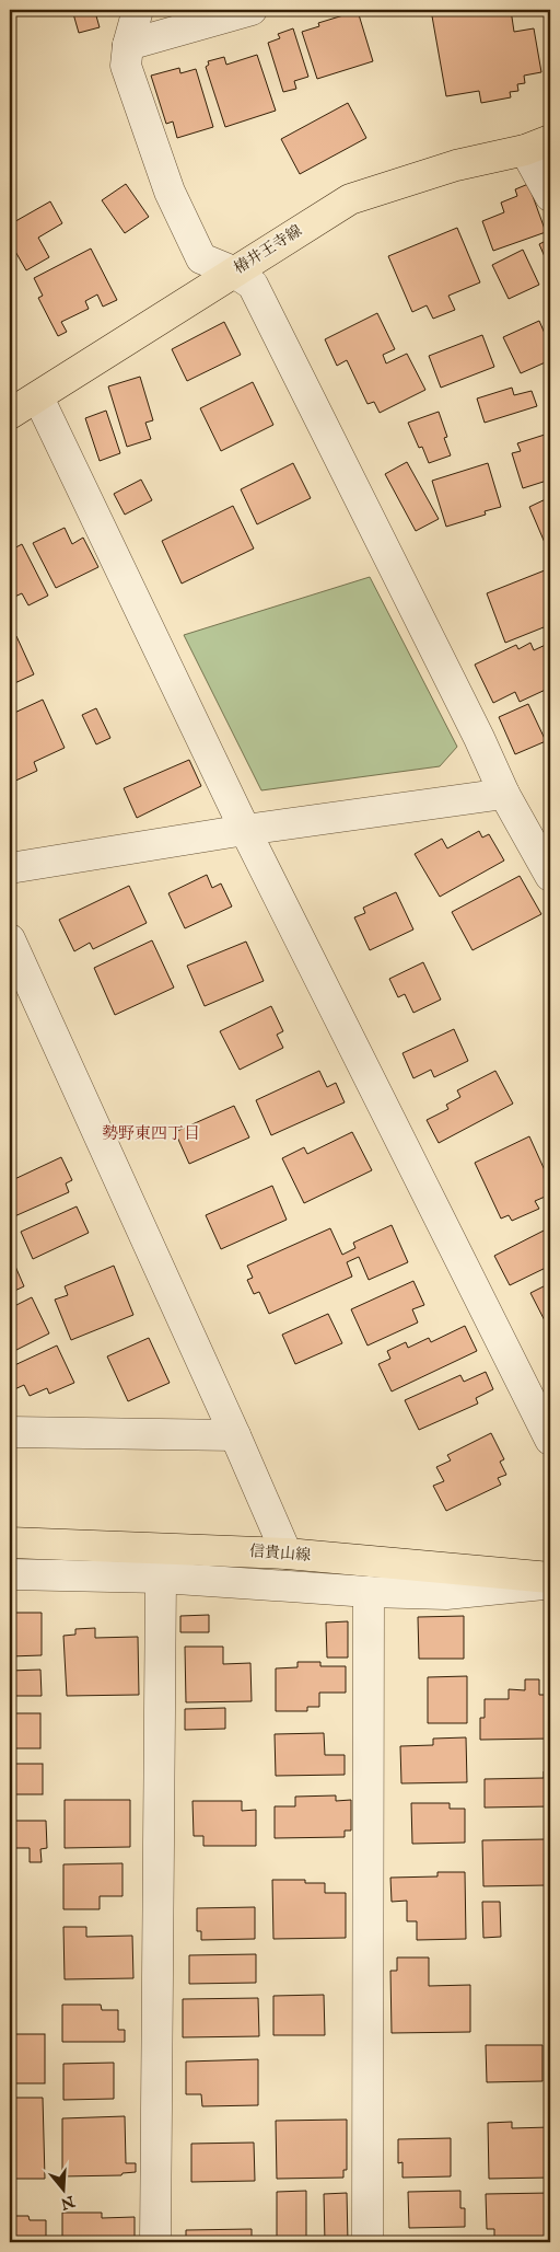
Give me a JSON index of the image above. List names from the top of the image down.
{
  "streets": {
    "main road": ["椿井王寺線", "信貴山線"]
  },
  "districts": ["勢野東四丁目"],
  "north": "bottom"
}
